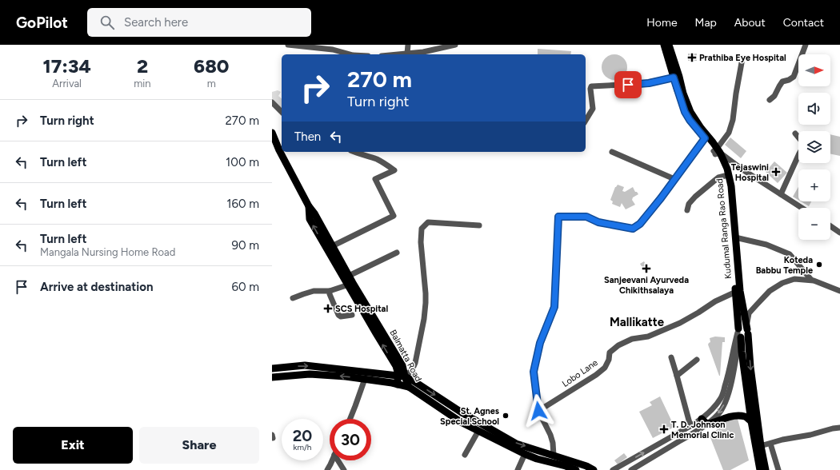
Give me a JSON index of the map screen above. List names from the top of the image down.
{
  "streets": {
    "main road": ["Kudumal Ranga Rao Road", "Balmatta Road"],
    "street": ["Lobo Lane"]
  },
  "districts": ["Mallikatte"],
  "places": {
    "health": [
      "Prathiba Eye Hospital",
      "Tejaswini Hospital",
      "Sanjeevani Ayurveda Chikithsalaya",
      "SCS Hospital",
      "T. D. Johnson Memorial Clinic"
    ],
    "other": ["Koteda Babbu Temple", "St. Agnes Special School"]
  },
  "north": "right",
  "page": {
    "header": "GoPilot",
    "search": "Search here",
    "nav": [
      "Home",
      "Map",
      "About",
      "Contact"
    ],
    "eta": [
      "17:34",
      "Arrival",
      "2",
      "min",
      "680",
      "m"
    ],
    "map_buttons": ["+", "−"],
    "turn": ["270 m", "Turn right"],
    "list": [
      {
        "name": "Turn right",
        "value": "270 m"
      },
      {
        "name": "Turn left",
        "value": "100 m"
      },
      {
        "name": "Turn left",
        "value": "160 m"
      },
      {
        "name": "Turn left",
        "note": "Mangala Nursing Home Road",
        "value": "90 m"
      },
      {
        "name": "Arrive at destination",
        "value": "60 m"
      }
    ],
    "then": "Then",
    "speed": "20 km/h",
    "limit": "30",
    "buttons": ["Exit", "Share"]
  }
}
